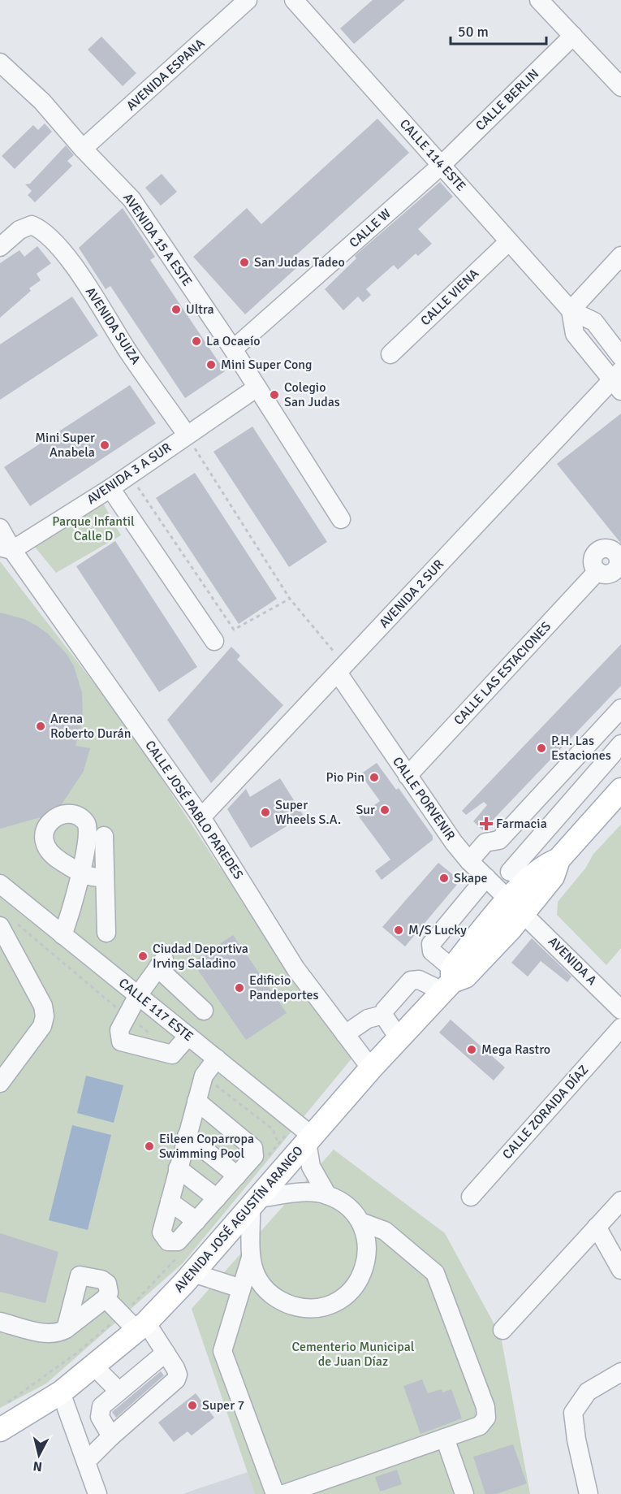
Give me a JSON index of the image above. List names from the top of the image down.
{
  "streets": {
    "main road": ["AVENIDA JOSÉ AGUSTÍN ARANGO"],
    "street": [
      "AVENIDA ESPANA",
      "CALLE BERLIN",
      "CALLE 114 ESTE",
      "CALLE W",
      "AVENIDA 15 A ESTE",
      "CALLE VIENA",
      "AVENIDA SUIZA",
      "AVENIDA 3 A SUR",
      "AVENIDA 2 SUR",
      "CALLE LAS ESTACIONES",
      "CALLE PORVENIR",
      "CALLE JOSÉ PABLO PAREDES",
      "AVENIDA A",
      "CALLE 117 ESTE",
      "CALLE ZORAIDA DÍAZ"
    ]
  },
  "crossings": [
    ["AVENIDA ESPANA", "AVENIDA 15 A ESTE"],
    ["CALLE BERLIN", "CALLE 114 ESTE"],
    ["CALLE BERLIN", "CALLE W"],
    ["CALLE 114 ESTE", "CALLE W"],
    ["CALLE 114 ESTE", "CALLE VIENA"],
    ["CALLE W", "AVENIDA 15 A ESTE"],
    ["AVENIDA 15 A ESTE", "AVENIDA 3 A SUR"],
    ["AVENIDA SUIZA", "AVENIDA 3 A SUR"],
    ["AVENIDA 3 A SUR", "CALLE JOSÉ PABLO PAREDES"],
    ["AVENIDA 2 SUR", "CALLE PORVENIR"],
    ["AVENIDA 2 SUR", "CALLE JOSÉ PABLO PAREDES"],
    ["CALLE LAS ESTACIONES", "CALLE PORVENIR"],
    ["CALLE PORVENIR", "AVENIDA A"],
    ["CALLE PORVENIR", "AVENIDA JOSÉ AGUSTÍN ARANGO"],
    ["CALLE JOSÉ PABLO PAREDES", "AVENIDA JOSÉ AGUSTÍN ARANGO"],
    ["AVENIDA A", "AVENIDA JOSÉ AGUSTÍN ARANGO"],
    ["CALLE 117 ESTE", "AVENIDA JOSÉ AGUSTÍN ARANGO"]
  ],
  "parks": ["Parque Infantil Calle D", "Cementerio Municipal de Juan Díaz"],
  "places": {
    "other": [
      "San Judas Tadeo",
      "Ultra",
      "La Ocaeío",
      "Mini Super Cong",
      "Colegio San Judas",
      "Mini Super Anabela",
      "Arena Roberto Durán",
      "P.H. Las Estaciones",
      "Pio Pin",
      "Sur",
      "Super Wheels S.A.",
      "Skape",
      "M/S Lucky",
      "Ciudad Deportiva Irving Saladino",
      "Edificio Pandeportes",
      "Mega Rastro",
      "Eileen Coparropa Swimming Pool",
      "Super 7"
    ],
    "health": ["Farmacia"]
  },
  "scale_bar": "50 m",
  "north": "bottom"
}
